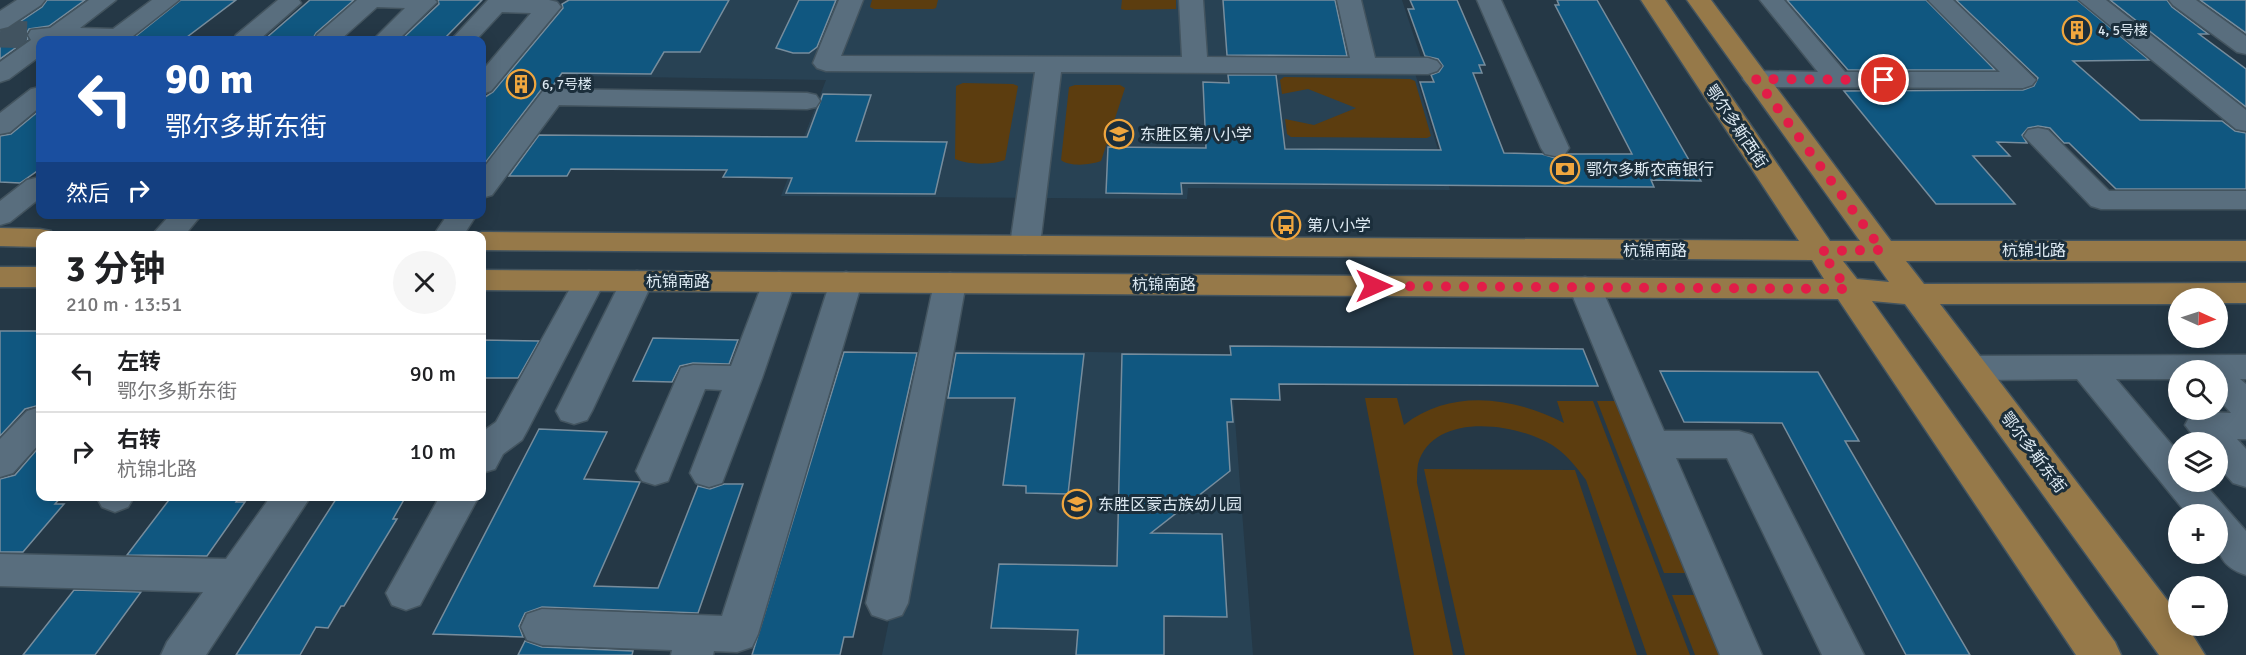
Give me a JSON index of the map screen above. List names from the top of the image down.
{
  "streets": {
    "main road": [
      "鄂尔多斯西街",
      "杭锦南路",
      "杭锦北路",
      "鄂尔多斯东街"
    ]
  },
  "crossings": [
    ["鄂尔多斯西街", "杭锦南路"],
    ["鄂尔多斯西街", "杭锦北路"],
    ["杭锦南路", "杭锦北路"],
    ["杭锦北路", "鄂尔多斯东街"]
  ],
  "places": {
    "building": ["4, 5号楼", "6, 7号楼"],
    "school or university": ["东胜区第八小学", "东胜区蒙古族幼儿园"],
    "bank": ["鄂尔多斯农商银行"],
    "bus stop": ["第八小学"]
  },
  "north": "right",
  "page": {
    "turn": ["90 m", "鄂尔多斯东街"],
    "then": "然后",
    "heading": ["3 分钟", "210 m · 13:51"],
    "map_buttons": ["+", "−"],
    "list": [
      {
        "name": "左转",
        "note": "鄂尔多斯东街",
        "value": "90 m"
      },
      {
        "name": "右转",
        "note": "杭锦北路",
        "value": "10 m"
      }
    ]
  }
}
